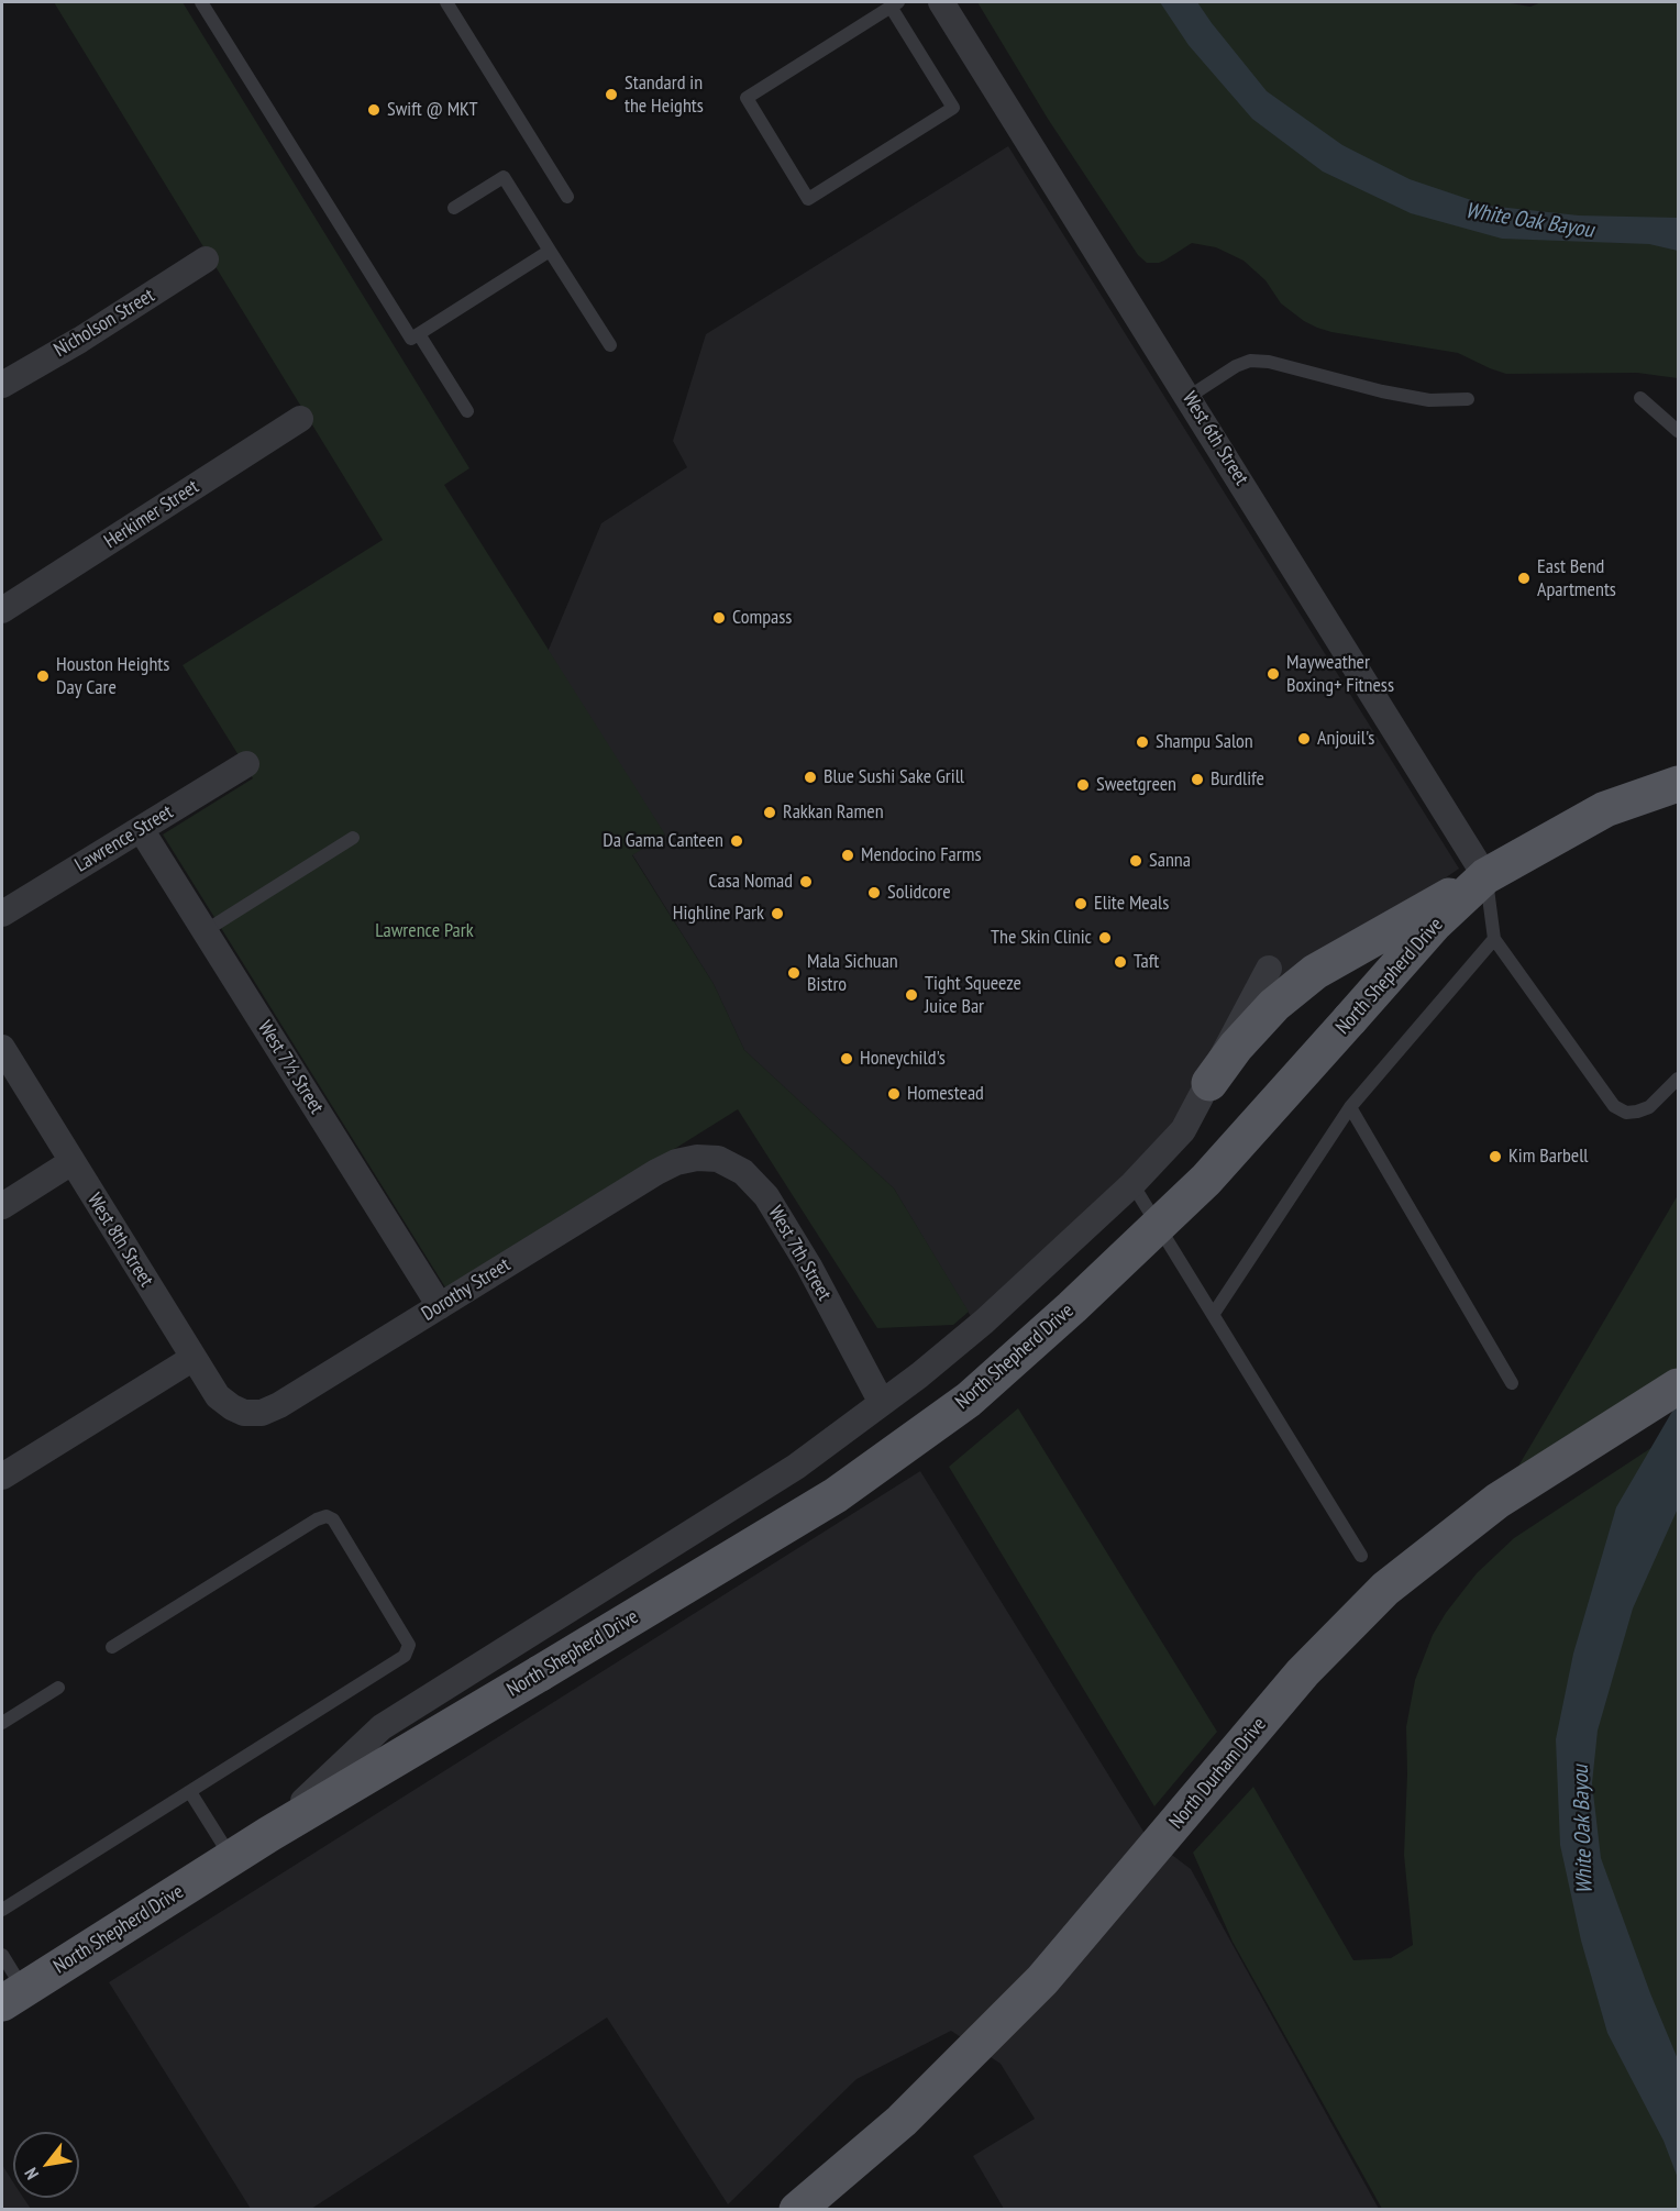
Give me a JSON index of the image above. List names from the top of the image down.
{
  "streets": {
    "main road": ["North Shepherd Drive", "North Durham Drive"],
    "street": [
      "Nicholson Street",
      "West 6th Street",
      "Herkimer Street",
      "Lawrence Street",
      "West 7½ Street",
      "West 8th Street",
      "West 7th Street",
      "Dorothy Street"
    ]
  },
  "crossings": [
    ["West 6th Street", "North Shepherd Drive"],
    ["Lawrence Street", "West 7½ Street"],
    ["North Shepherd Drive", "West 7th Street"],
    ["West 7½ Street", "Dorothy Street"],
    ["West 8th Street", "Dorothy Street"],
    ["West 7th Street", "Dorothy Street"]
  ],
  "water": ["White Oak Bayou"],
  "parks": ["Lawrence Park"],
  "places": [
    "Standard in the Heights",
    "Swift @ MKT",
    "East Bend Apartments",
    "Compass",
    "Mayweather Boxing+ Fitness",
    "Houston Heights Day Care",
    "Anjouil's",
    "Shampu Salon",
    "Blue Sushi Sake Grill",
    "Burdlife",
    "Sweetgreen",
    "Rakkan Ramen",
    "Da Gama Canteen",
    "Mendocino Farms",
    "Sanna",
    "Casa Nomad",
    "Solidcore",
    "Elite Meals",
    "Highline Park",
    "The Skin Clinic",
    "Taft",
    "Mala Sichuan Bistro",
    "Tight Squeeze Juice Bar",
    "Honeychild's",
    "Homestead",
    "Kim Barbell"
  ],
  "north": "bottom left"
}
